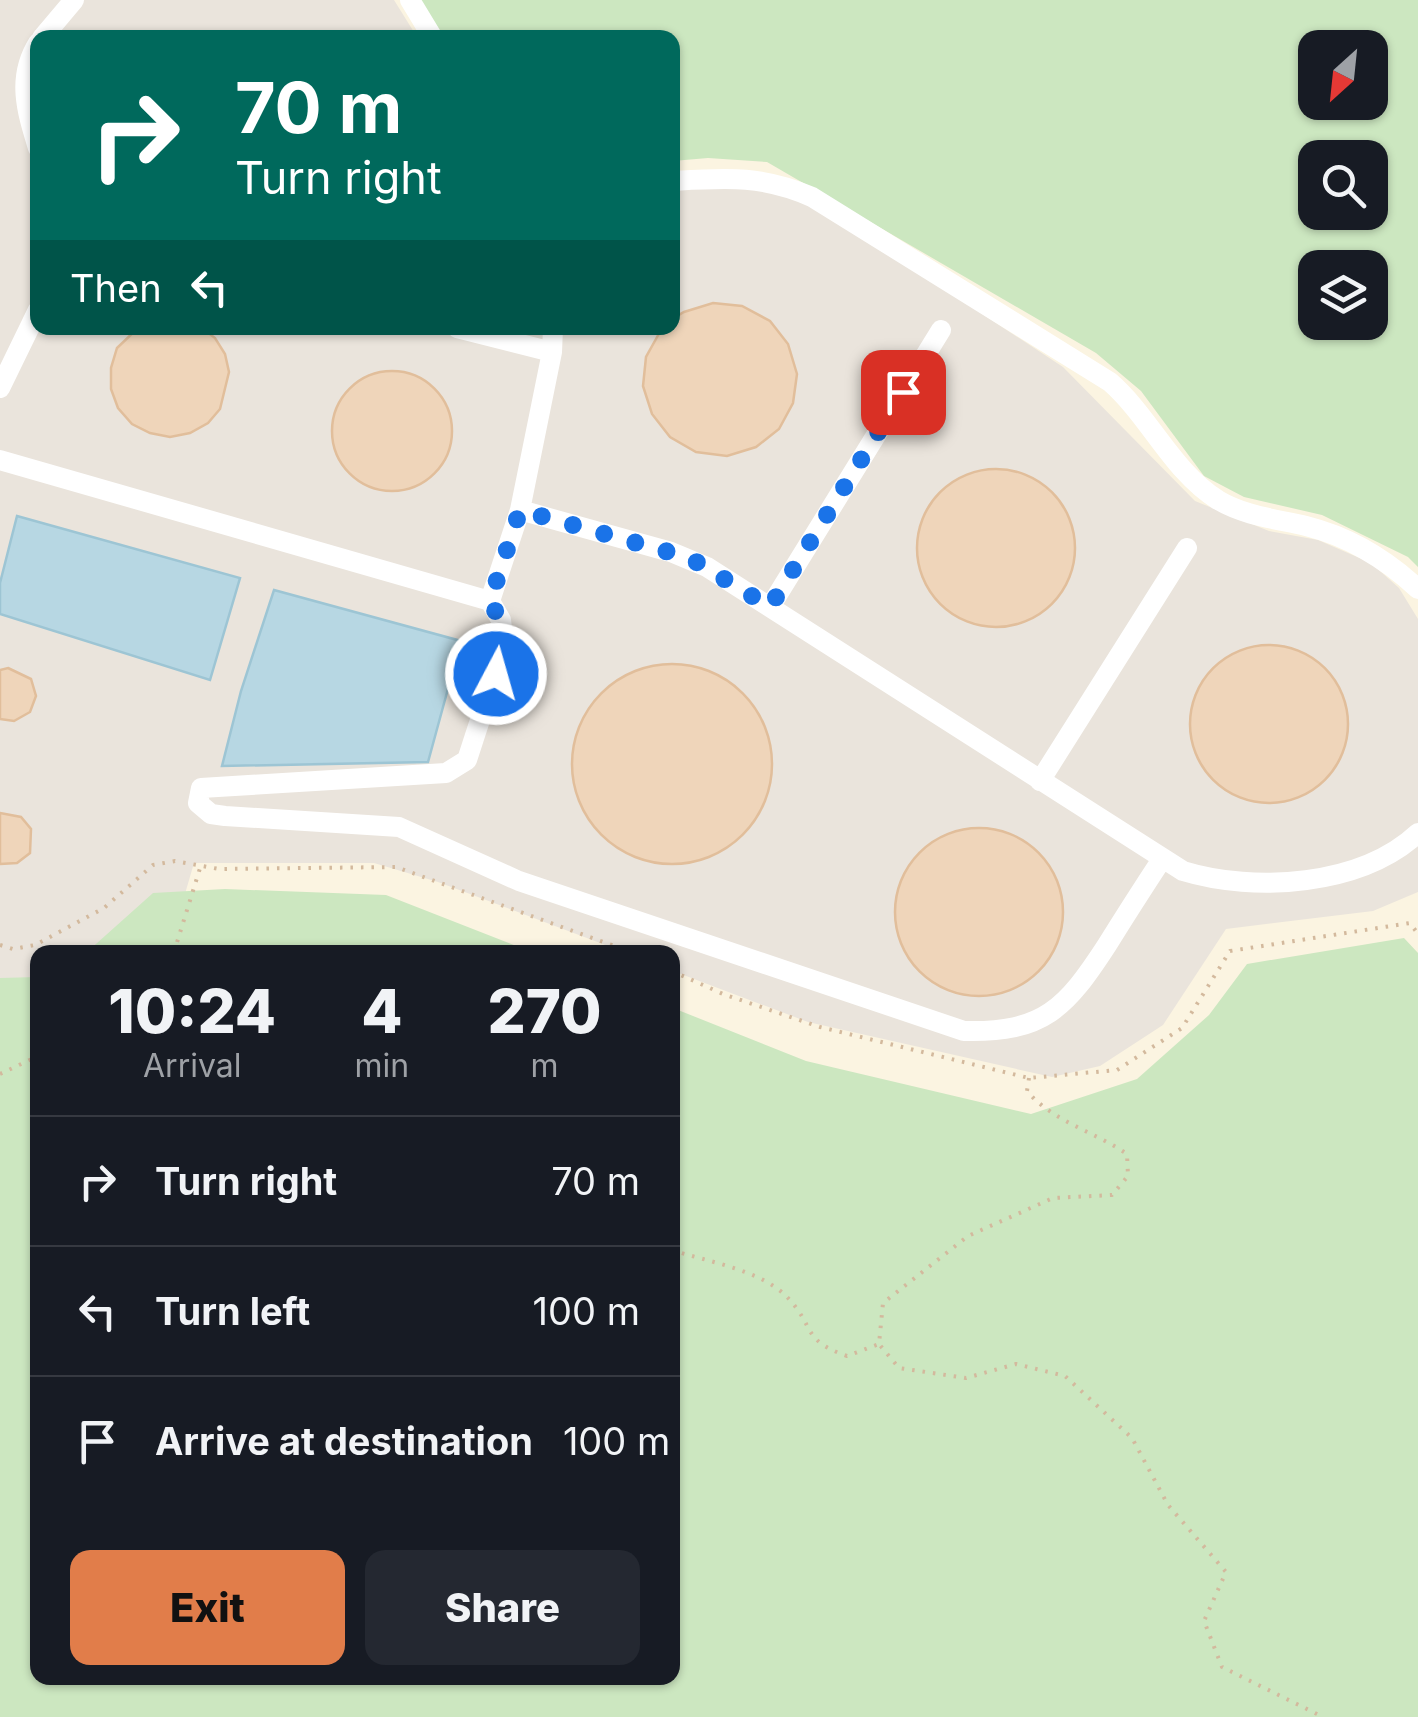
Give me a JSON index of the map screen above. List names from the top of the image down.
{
  "north": "bottom left",
  "page": {
    "turn": ["70 m", "Turn right"],
    "then": "Then",
    "eta": [
      "10:24",
      "Arrival",
      "4",
      "min",
      "270",
      "m"
    ],
    "list": [
      {
        "name": "Turn right",
        "value": "70 m"
      },
      {
        "name": "Turn left",
        "value": "100 m"
      },
      {
        "name": "Arrive at destination",
        "value": "100 m"
      }
    ],
    "buttons": ["Exit", "Share"]
  }
}
